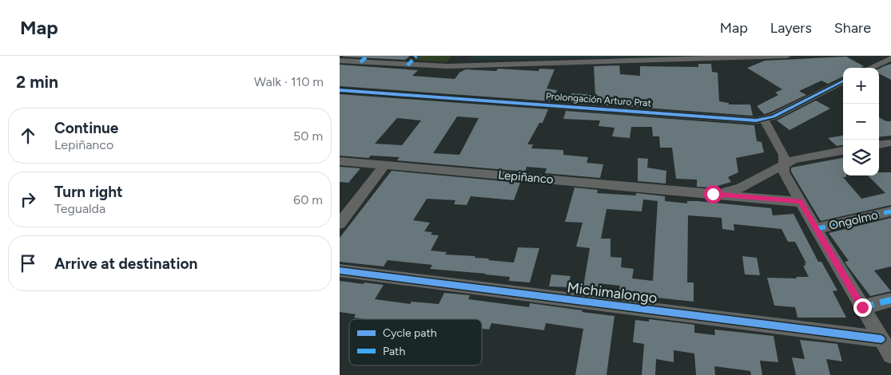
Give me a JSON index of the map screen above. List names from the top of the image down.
{
  "streets": {
    "street": [
      "Prolongación Arturo Prat",
      "Lepiñanco",
      "Ongolmo",
      "Michimalongo"
    ]
  },
  "legend": ["Cycle path", "Path"],
  "page": {
    "header": "Map",
    "nav": ["Map", "Layers", "Share"],
    "heading": ["2 min", "Walk · 110 m"],
    "map_buttons": ["+", "−"],
    "list": [
      ["Continue", "Lepiñanco", "50 m"],
      ["Turn right", "Tegualda", "60 m"],
      "Arrive at destination"
    ]
  }
}
